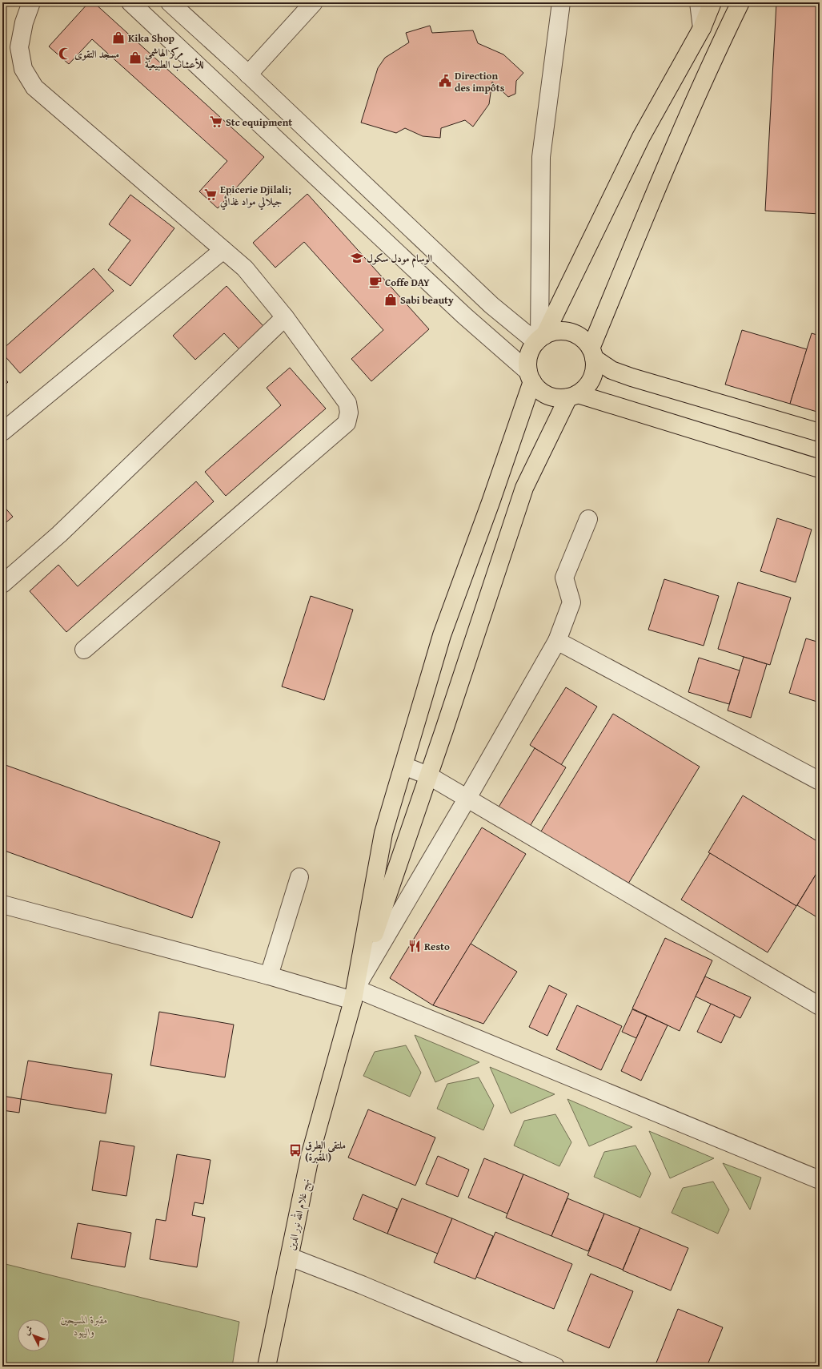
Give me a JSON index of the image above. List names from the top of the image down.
{
  "streets": {
    "main road": ["نهج غلام الله نور الدين"]
  },
  "parks": ["مقبرة المسيحين واليهود"],
  "places": {
    "shop": ["Kika Shop", "مركز الهاشمي للأعشاب الطبيعية", "Sabi beauty"],
    "mosque": ["مسجد التقوى"],
    "public building": ["Direction des impôts"],
    "supermarket": ["Stc equipment", "Epicerie Djilali; جيلالي مواد غذائي"],
    "school or university": ["الوسام مودل سكول"],
    "cafe": ["Coffe DAY"],
    "restaurant": ["Resto"],
    "bus stop": ["ملتقى الطرق (المقبرة)"]
  },
  "north": "top left"
}
